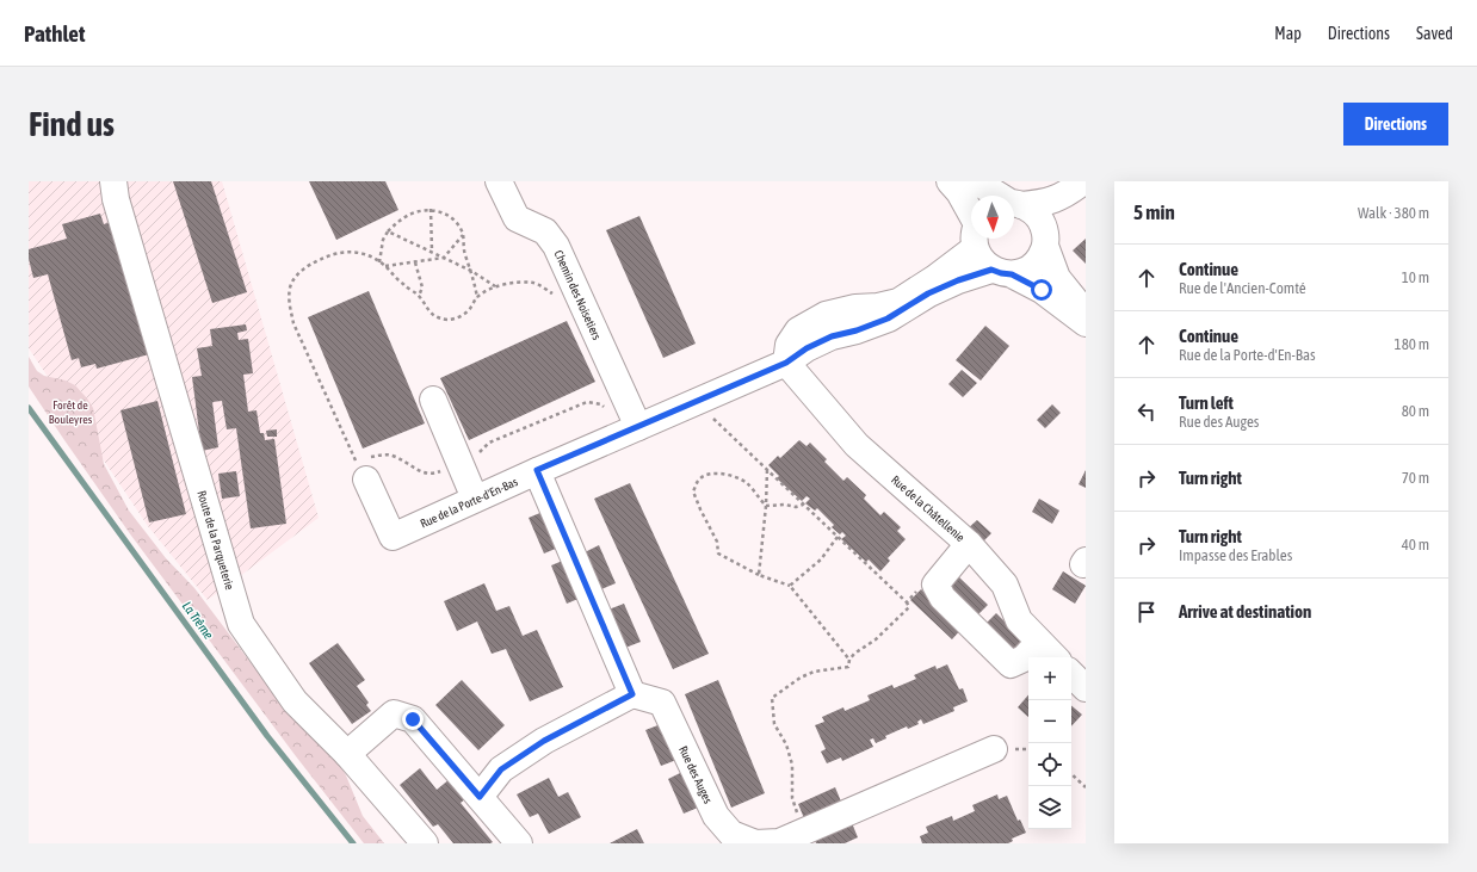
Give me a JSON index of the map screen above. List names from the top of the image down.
{
  "streets": {
    "street": [
      "Chemin des Noisetiers",
      "Rue de la Porte-d'En-Bas",
      "Rue de la Châtellenie",
      "Route de la Parqueterie",
      "Rue des Auges"
    ]
  },
  "crossings": [
    ["Chemin des Noisetiers", "Rue de la Porte-d'En-Bas"],
    ["Rue de la Porte-d'En-Bas", "Rue de la Châtellenie"]
  ],
  "water": ["La Trême"],
  "parks": ["Forêt de Bouleyres"],
  "north": "bottom",
  "page": {
    "header": "Pathlet",
    "nav": ["Map", "Directions", "Saved"],
    "buttons": "Directions",
    "title": "Find us",
    "heading": ["5 min", "Walk · 380 m"],
    "list": [
      ["Continue", "Rue de l'Ancien-Comté", "10 m"],
      ["Continue", "Rue de la Porte-d'En-Bas", "180 m"],
      ["Turn left", "Rue des Auges", "80 m"],
      ["Turn right", "70 m"],
      ["Turn right", "Impasse des Erables", "40 m"],
      "Arrive at destination"
    ],
    "map_buttons": ["+", "−"]
  }
}
